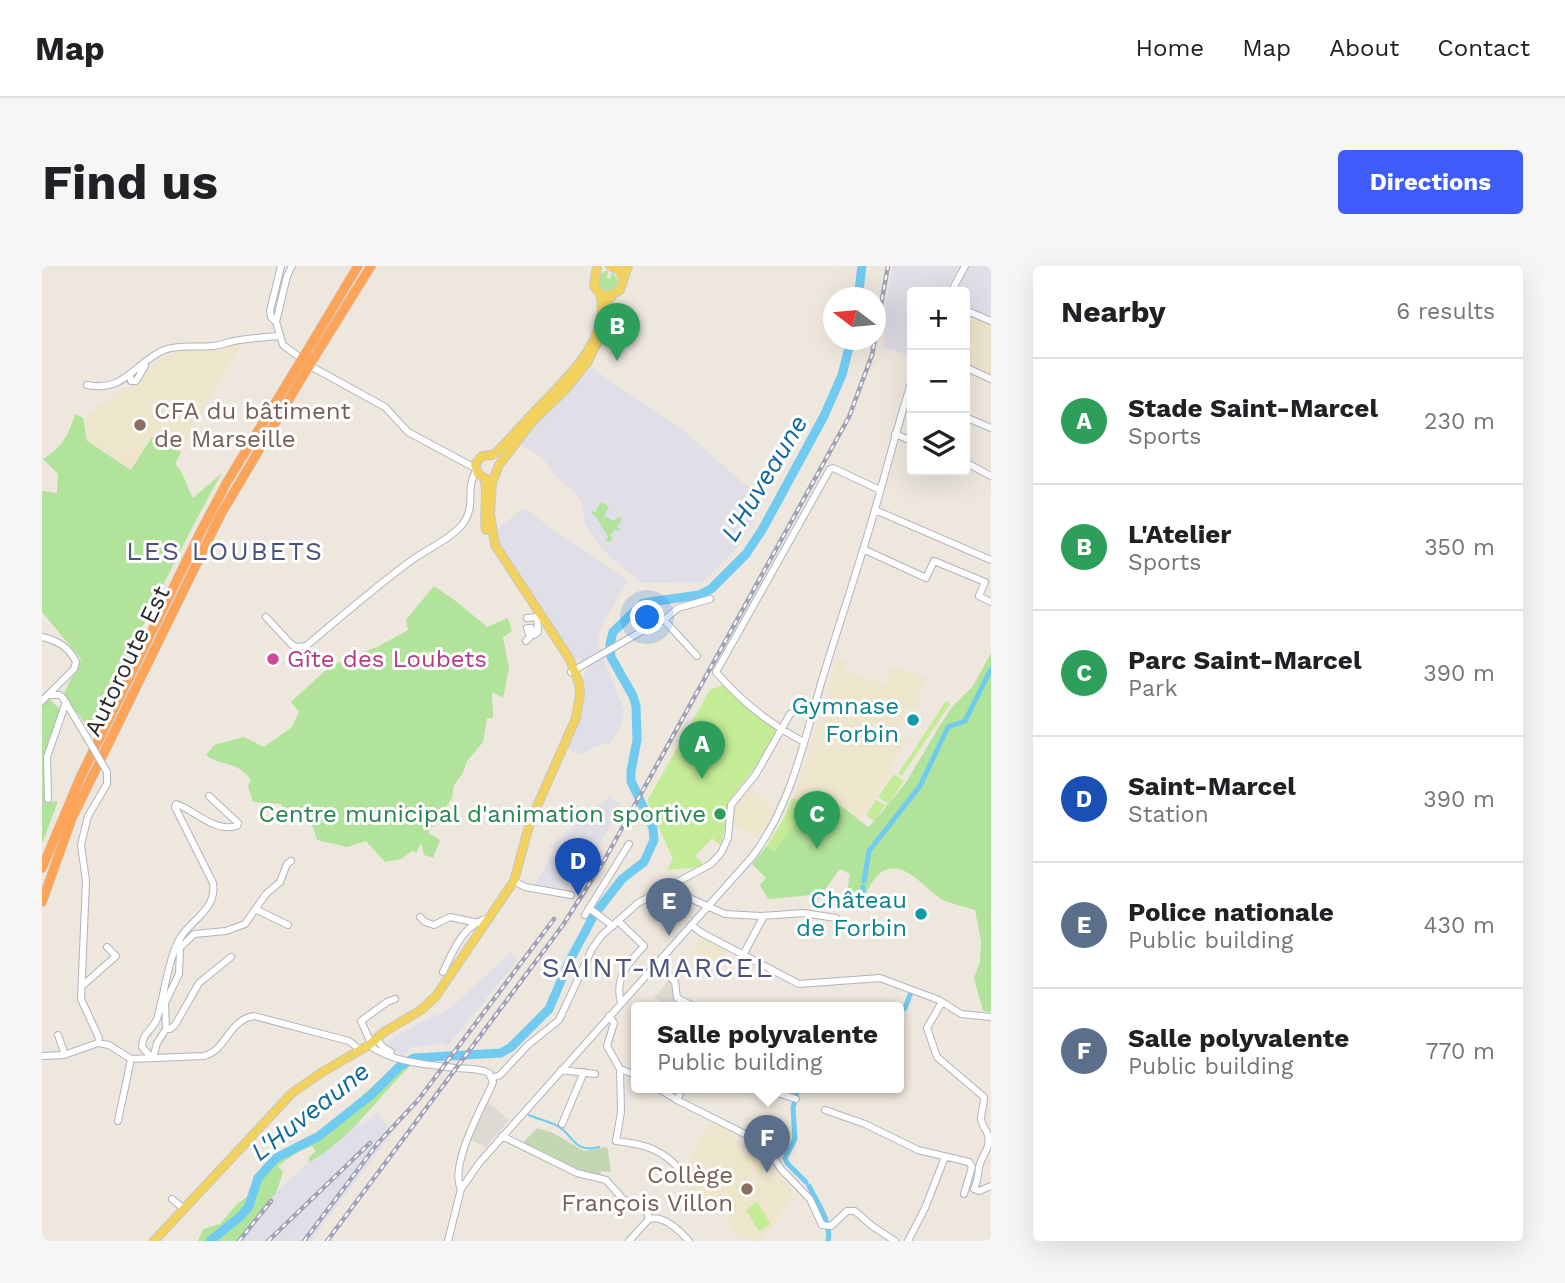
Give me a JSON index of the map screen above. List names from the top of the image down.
{
  "streets": {
    "highway": ["Autoroute Est"]
  },
  "districts": ["LES LOUBETS", "SAINT-MARCEL"],
  "water": ["L'Huveaune"],
  "places": [
    "CFA du bâtiment de Marseille",
    "Gîte des Loubets",
    "Gymnase Forbin",
    "Centre municipal d'animation sportive",
    "Château de Forbin",
    "Collège François Villon"
  ],
  "north": "left",
  "page": {
    "header": "Map",
    "nav": [
      "Home",
      "Map",
      "About",
      "Contact"
    ],
    "buttons": "Directions",
    "title": "Find us",
    "heading": ["Nearby", "6 results"],
    "map_buttons": ["+", "−"],
    "pins": [
      "B",
      "A",
      "C",
      "D",
      "E",
      "F"
    ],
    "list": [
      {
        "mark": "A",
        "name": "Stade Saint-Marcel",
        "note": "Sports",
        "value": "230 m"
      },
      {
        "mark": "B",
        "name": "L'Atelier",
        "note": "Sports",
        "value": "350 m"
      },
      {
        "mark": "C",
        "name": "Parc Saint-Marcel",
        "note": "Park",
        "value": "390 m"
      },
      {
        "mark": "D",
        "name": "Saint-Marcel",
        "note": "Station",
        "value": "390 m"
      },
      {
        "mark": "E",
        "name": "Police nationale",
        "note": "Public building",
        "value": "430 m"
      },
      {
        "mark": "F",
        "name": "Salle polyvalente",
        "note": "Public building",
        "value": "770 m"
      }
    ],
    "popup": ["Salle polyvalente", "Public building"]
  }
}
